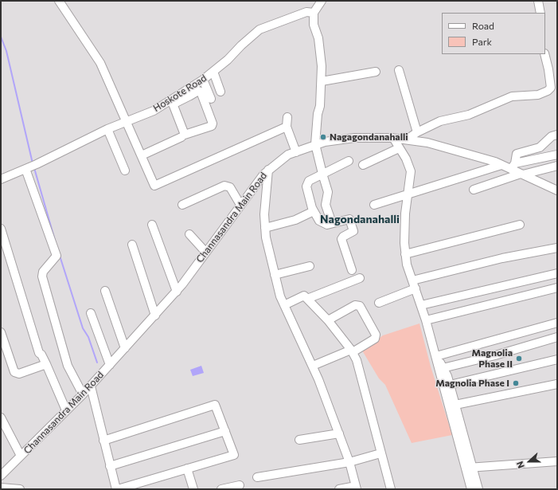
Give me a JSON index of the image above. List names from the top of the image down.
{
  "streets": {
    "street": ["Hoskote Road", "Channasandra Main Road"]
  },
  "districts": ["Nagondanahalli"],
  "places": ["Nagagondanahalli", "Magnolia Phase II", "Magnolia Phase I"],
  "legend": ["Road", "Park"],
  "north": "left"
}
